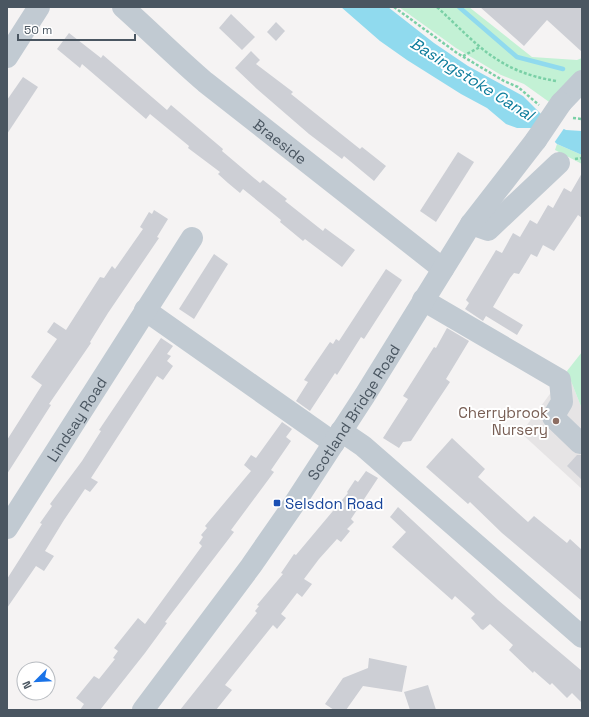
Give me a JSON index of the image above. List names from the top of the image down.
{
  "streets": {
    "street": ["Braeside", "Scotland Bridge Road", "Lindsay Road"]
  },
  "crossings": [
    ["Braeside", "Scotland Bridge Road"]
  ],
  "water": ["Basingstoke Canal"],
  "places": {
    "other": ["Cherrybrook Nursery"],
    "transit": ["Selsdon Road"]
  },
  "scale_bar": "50 m",
  "north": "bottom left"
}
